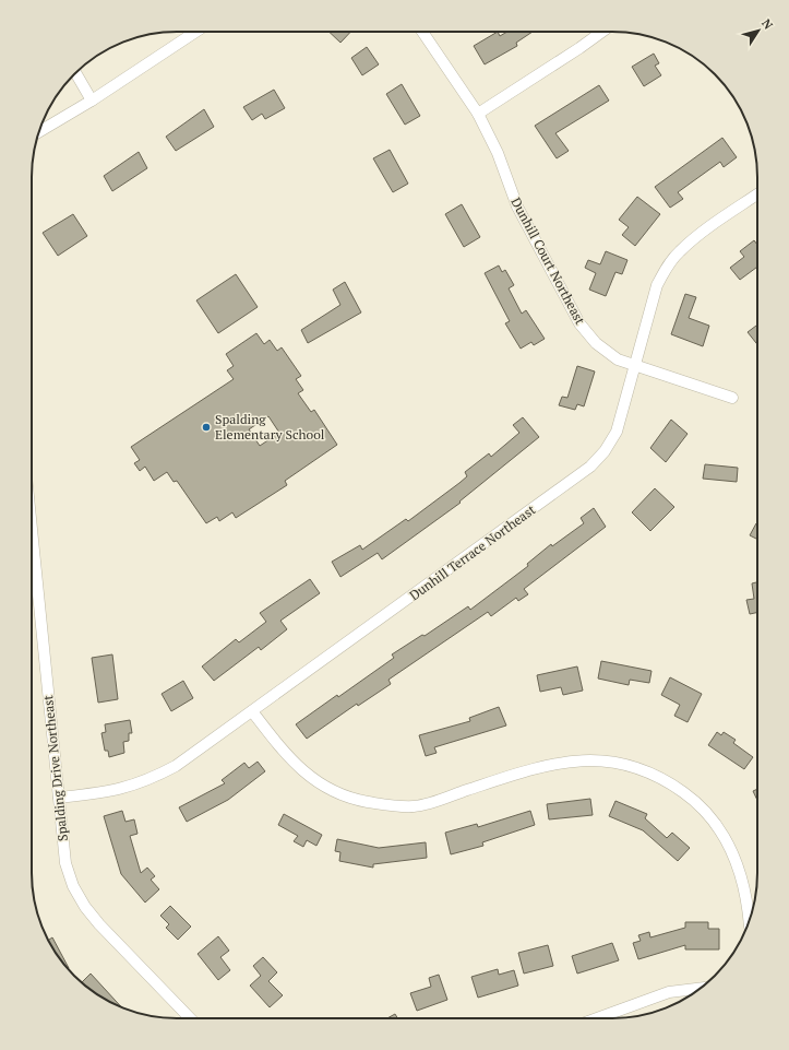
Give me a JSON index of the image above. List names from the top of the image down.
{
  "streets": {
    "street": ["Dunhill Court Northeast", "Dunhill Terrace Northeast", "Spalding Drive Northeast"]
  },
  "crossings": [
    ["Dunhill Court Northeast", "Dunhill Terrace Northeast"],
    ["Dunhill Terrace Northeast", "Spalding Drive Northeast"]
  ],
  "places": ["Spalding Elementary School"],
  "north": "top right"
}
